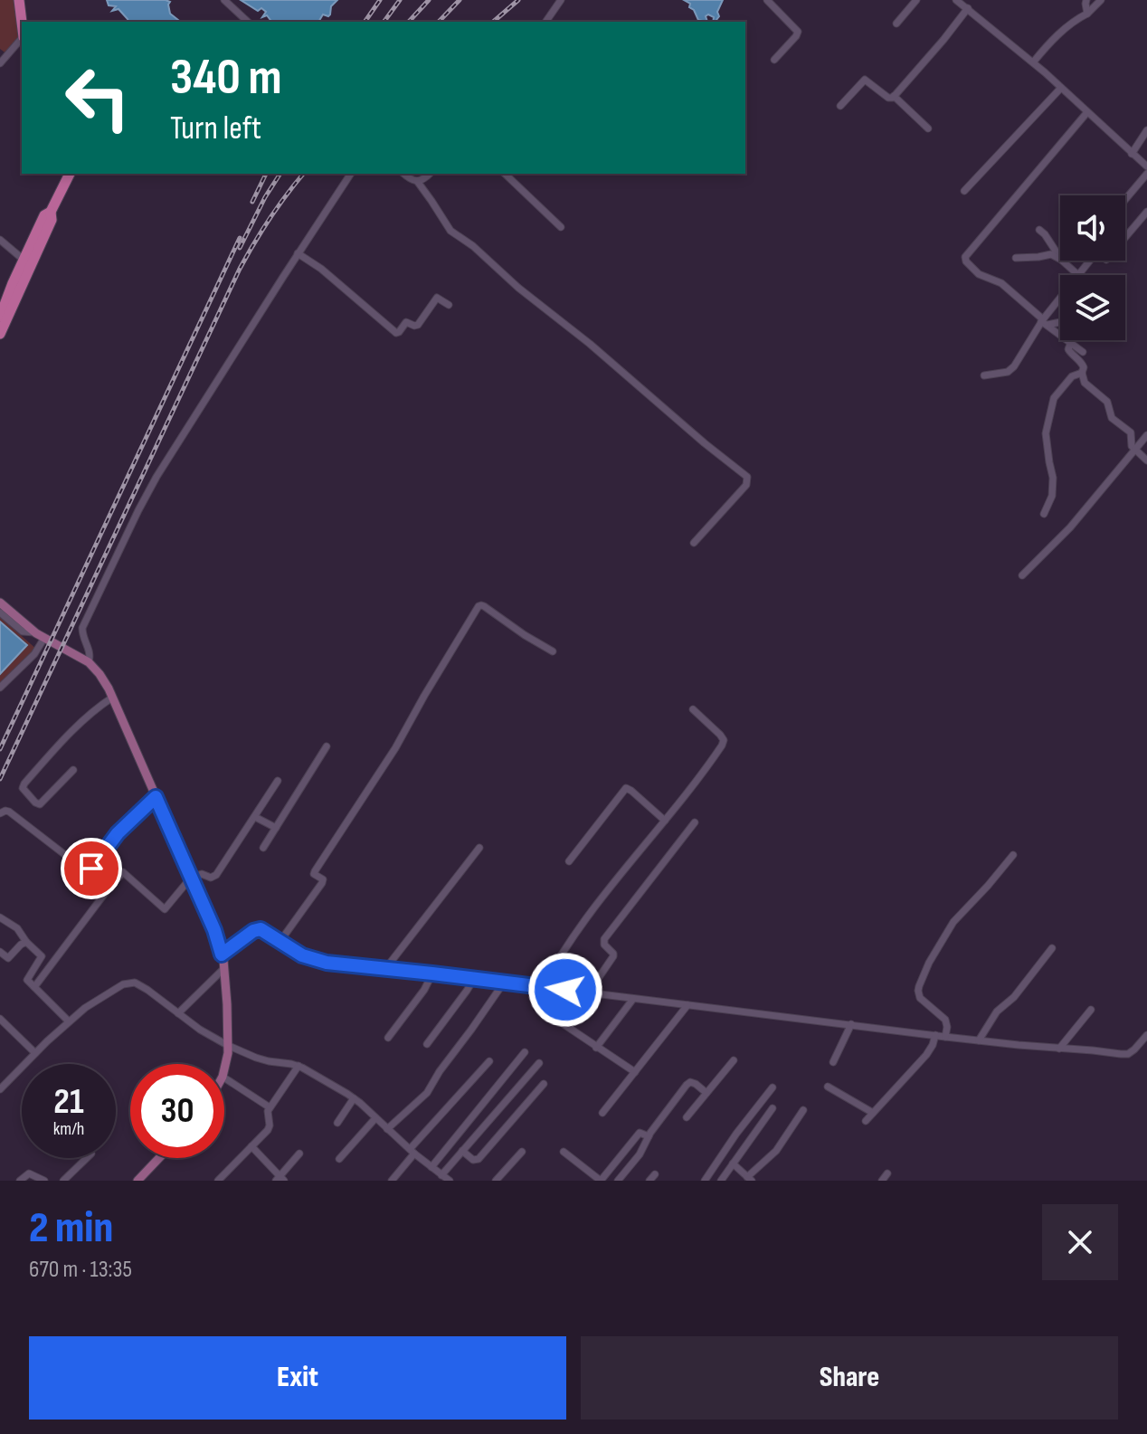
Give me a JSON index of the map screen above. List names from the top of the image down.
{
  "page": {
    "turn": ["340 m", "Turn left"],
    "speed": "21 km/h",
    "limit": "30",
    "heading": ["2 min", "670 m · 13:35"],
    "buttons": ["Exit", "Share"]
  }
}
